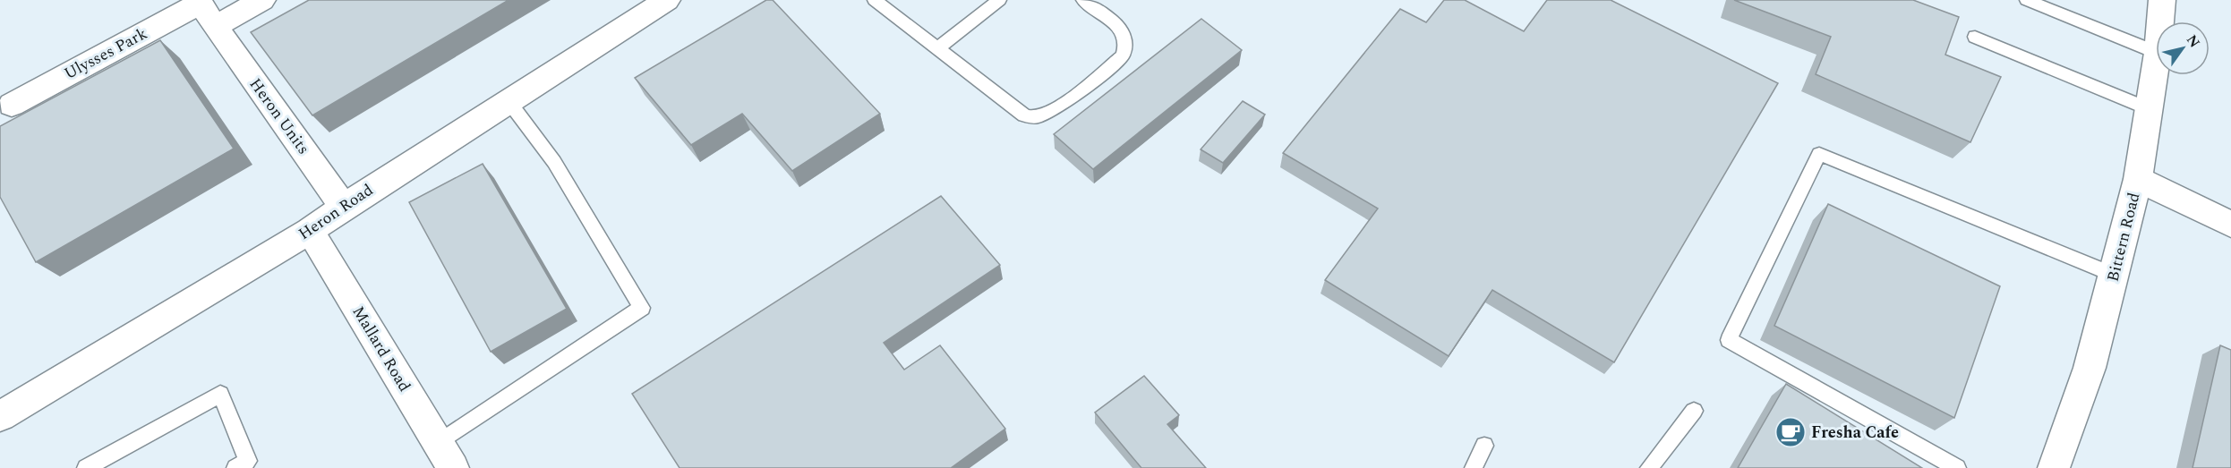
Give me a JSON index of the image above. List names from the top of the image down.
{
  "streets": {
    "street": [
      "Ulysses Park",
      "Heron Units",
      "Heron Road",
      "Bittern Road",
      "Mallard Road"
    ]
  },
  "crossings": [
    ["Ulysses Park", "Heron Units"],
    ["Heron Units", "Heron Road"],
    ["Heron Road", "Mallard Road"]
  ],
  "places": {
    "cafe": ["Fresha Cafe"]
  },
  "north": "top right"
}
